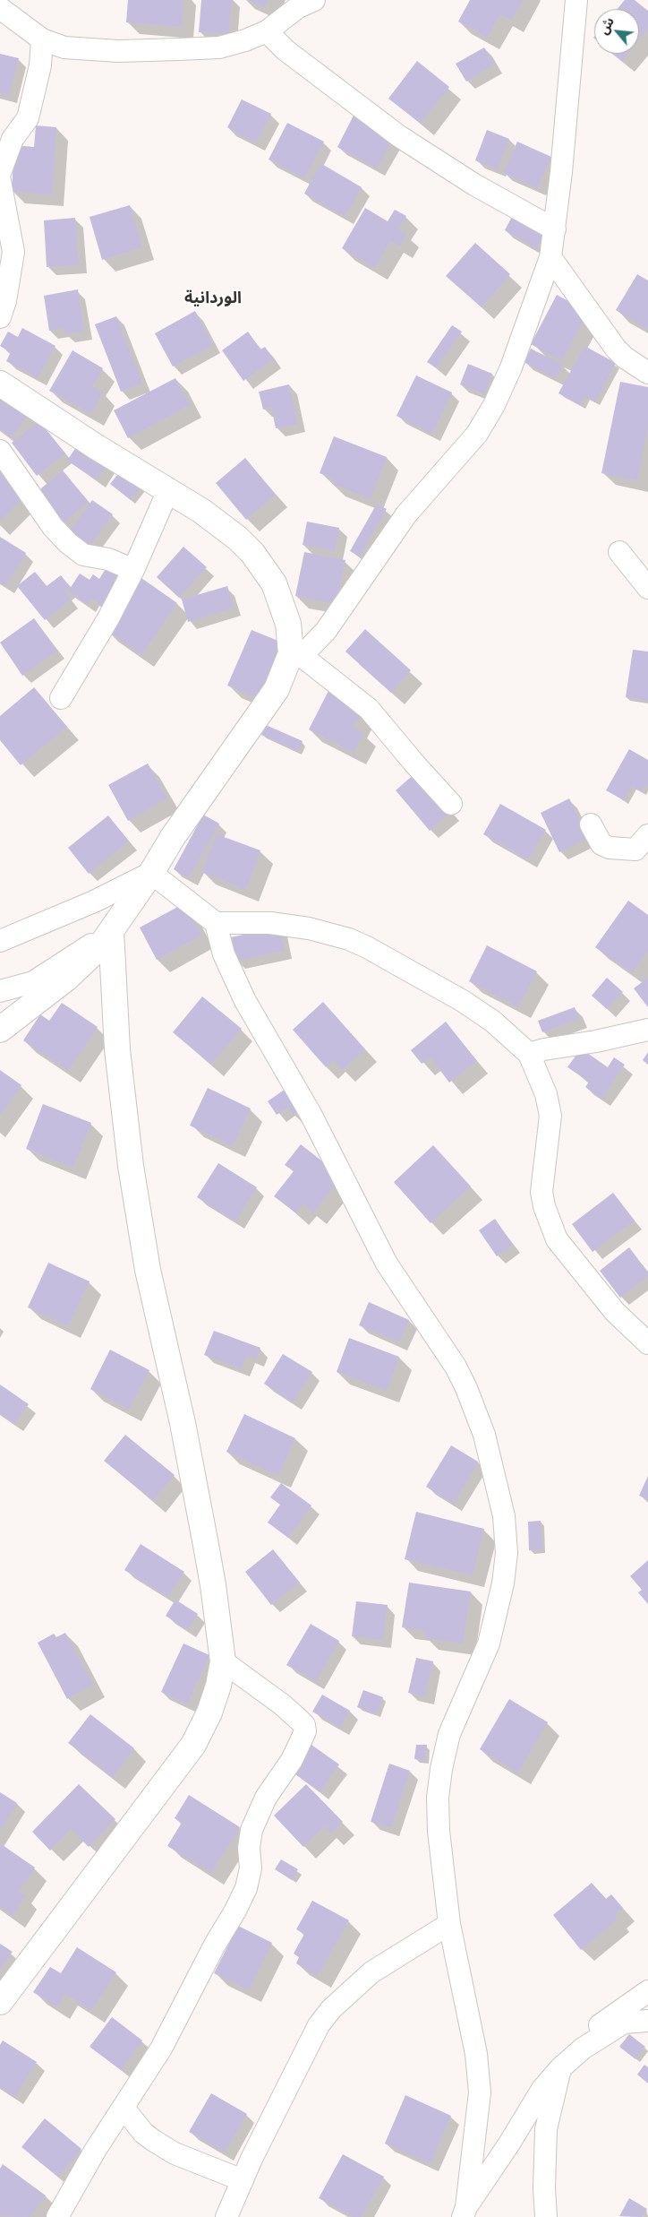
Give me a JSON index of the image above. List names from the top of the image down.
{
  "districts": ["الوردانية"],
  "north": "top left"
}
